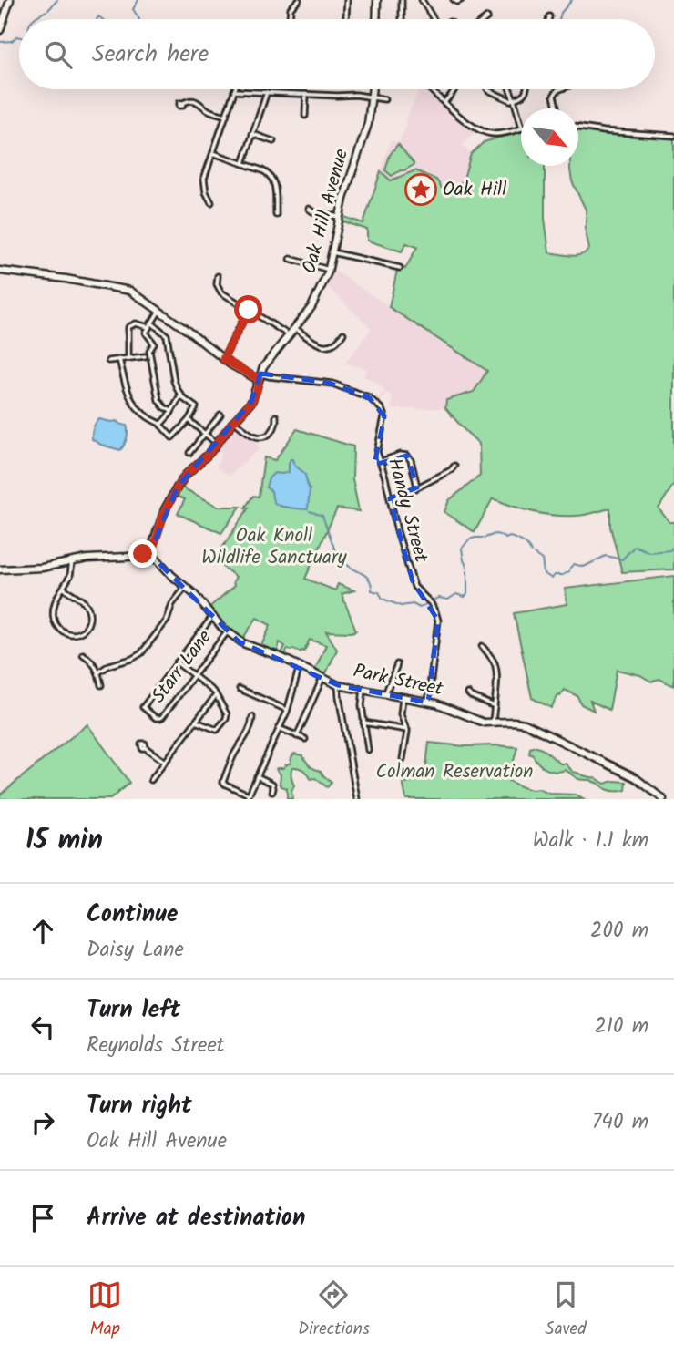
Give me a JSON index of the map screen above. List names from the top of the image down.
{
  "streets": {
    "main road": ["Oak Hill Avenue", "Park Street"],
    "street": ["Handy Street", "Starr Lane"]
  },
  "crossings": [
    ["Oak Hill Avenue", "Handy Street"],
    ["Oak Hill Avenue", "Park Street"],
    ["Handy Street", "Park Street"],
    ["Starr Lane", "Park Street"]
  ],
  "parks": ["Oak Knoll Wildlife Sanctuary", "Colman Reservation"],
  "places": {
    "place": ["Oak Hill"]
  },
  "north": "bottom right",
  "page": {
    "search": "Search here",
    "heading": ["15 min", "Walk · 1.1 km"],
    "list": [
      ["Continue", "Daisy Lane", "200 m"],
      ["Turn left", "Reynolds Street", "210 m"],
      ["Turn right", "Oak Hill Avenue", "740 m"],
      "Arrive at destination"
    ],
    "nav": ["Map", "Directions", "Saved"]
  }
}
